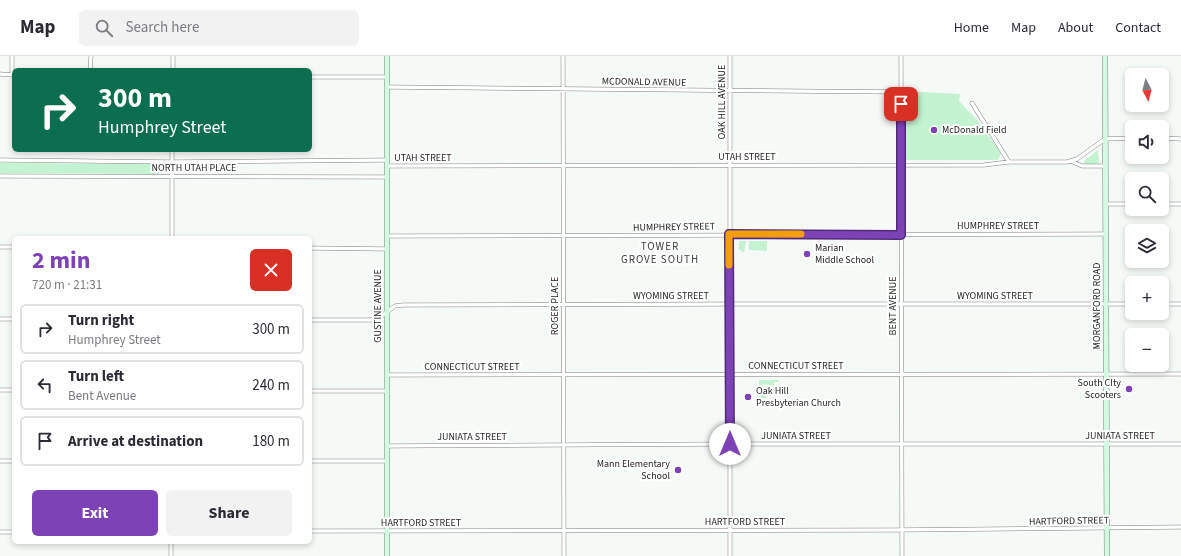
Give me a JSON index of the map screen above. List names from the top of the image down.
{
  "streets": {
    "street": [
      "MCDONALD AVENUE",
      "OAK HILL AVENUE",
      "UTAH STREET",
      "NORTH UTAH PLACE",
      "HUMPHREY STREET",
      "WYOMING STREET",
      "GUSTINE AVENUE",
      "ROGER PLACE",
      "BENT AVENUE",
      "MORGANFORD ROAD",
      "CONNECTICUT STREET",
      "JUNIATA STREET",
      "HARTFORD STREET"
    ]
  },
  "crossings": [
    ["MCDONALD AVENUE", "OAK HILL AVENUE"],
    ["MCDONALD AVENUE", "GUSTINE AVENUE"],
    ["MCDONALD AVENUE", "ROGER PLACE"],
    ["MCDONALD AVENUE", "BENT AVENUE"],
    ["OAK HILL AVENUE", "UTAH STREET"],
    ["OAK HILL AVENUE", "HUMPHREY STREET"],
    ["OAK HILL AVENUE", "WYOMING STREET"],
    ["OAK HILL AVENUE", "CONNECTICUT STREET"],
    ["OAK HILL AVENUE", "JUNIATA STREET"],
    ["OAK HILL AVENUE", "HARTFORD STREET"],
    ["UTAH STREET", "GUSTINE AVENUE"],
    ["UTAH STREET", "ROGER PLACE"],
    ["UTAH STREET", "BENT AVENUE"],
    ["UTAH STREET", "MORGANFORD ROAD"],
    ["NORTH UTAH PLACE", "GUSTINE AVENUE"],
    ["HUMPHREY STREET", "GUSTINE AVENUE"],
    ["HUMPHREY STREET", "ROGER PLACE"],
    ["HUMPHREY STREET", "BENT AVENUE"],
    ["HUMPHREY STREET", "MORGANFORD ROAD"],
    ["WYOMING STREET", "GUSTINE AVENUE"],
    ["WYOMING STREET", "ROGER PLACE"],
    ["WYOMING STREET", "BENT AVENUE"],
    ["WYOMING STREET", "MORGANFORD ROAD"],
    ["GUSTINE AVENUE", "CONNECTICUT STREET"],
    ["GUSTINE AVENUE", "JUNIATA STREET"],
    ["GUSTINE AVENUE", "HARTFORD STREET"],
    ["ROGER PLACE", "CONNECTICUT STREET"],
    ["ROGER PLACE", "JUNIATA STREET"],
    ["ROGER PLACE", "HARTFORD STREET"],
    ["BENT AVENUE", "CONNECTICUT STREET"],
    ["BENT AVENUE", "JUNIATA STREET"],
    ["BENT AVENUE", "HARTFORD STREET"],
    ["MORGANFORD ROAD", "CONNECTICUT STREET"],
    ["MORGANFORD ROAD", "JUNIATA STREET"],
    ["MORGANFORD ROAD", "HARTFORD STREET"]
  ],
  "districts": ["TOWER GROVE SOUTH"],
  "places": [
    "McDonald Field",
    "Marian Middle School",
    "South CIty Scooters",
    "Oak Hill Presbyterian Church",
    "Mann Elementary School"
  ],
  "north": "bottom",
  "page": {
    "header": "Map",
    "search": "Search here",
    "nav": [
      "Home",
      "Map",
      "About",
      "Contact"
    ],
    "map_buttons": ["+", "−"],
    "turn": ["300 m", "Humphrey Street"],
    "heading": ["2 min", "720 m · 21:31"],
    "list": [
      {
        "name": "Turn right",
        "note": "Humphrey Street",
        "value": "300 m"
      },
      {
        "name": "Turn left",
        "note": "Bent Avenue",
        "value": "240 m"
      },
      {
        "name": "Arrive at destination",
        "value": "180 m"
      }
    ],
    "buttons": ["Exit", "Share"]
  }
}
